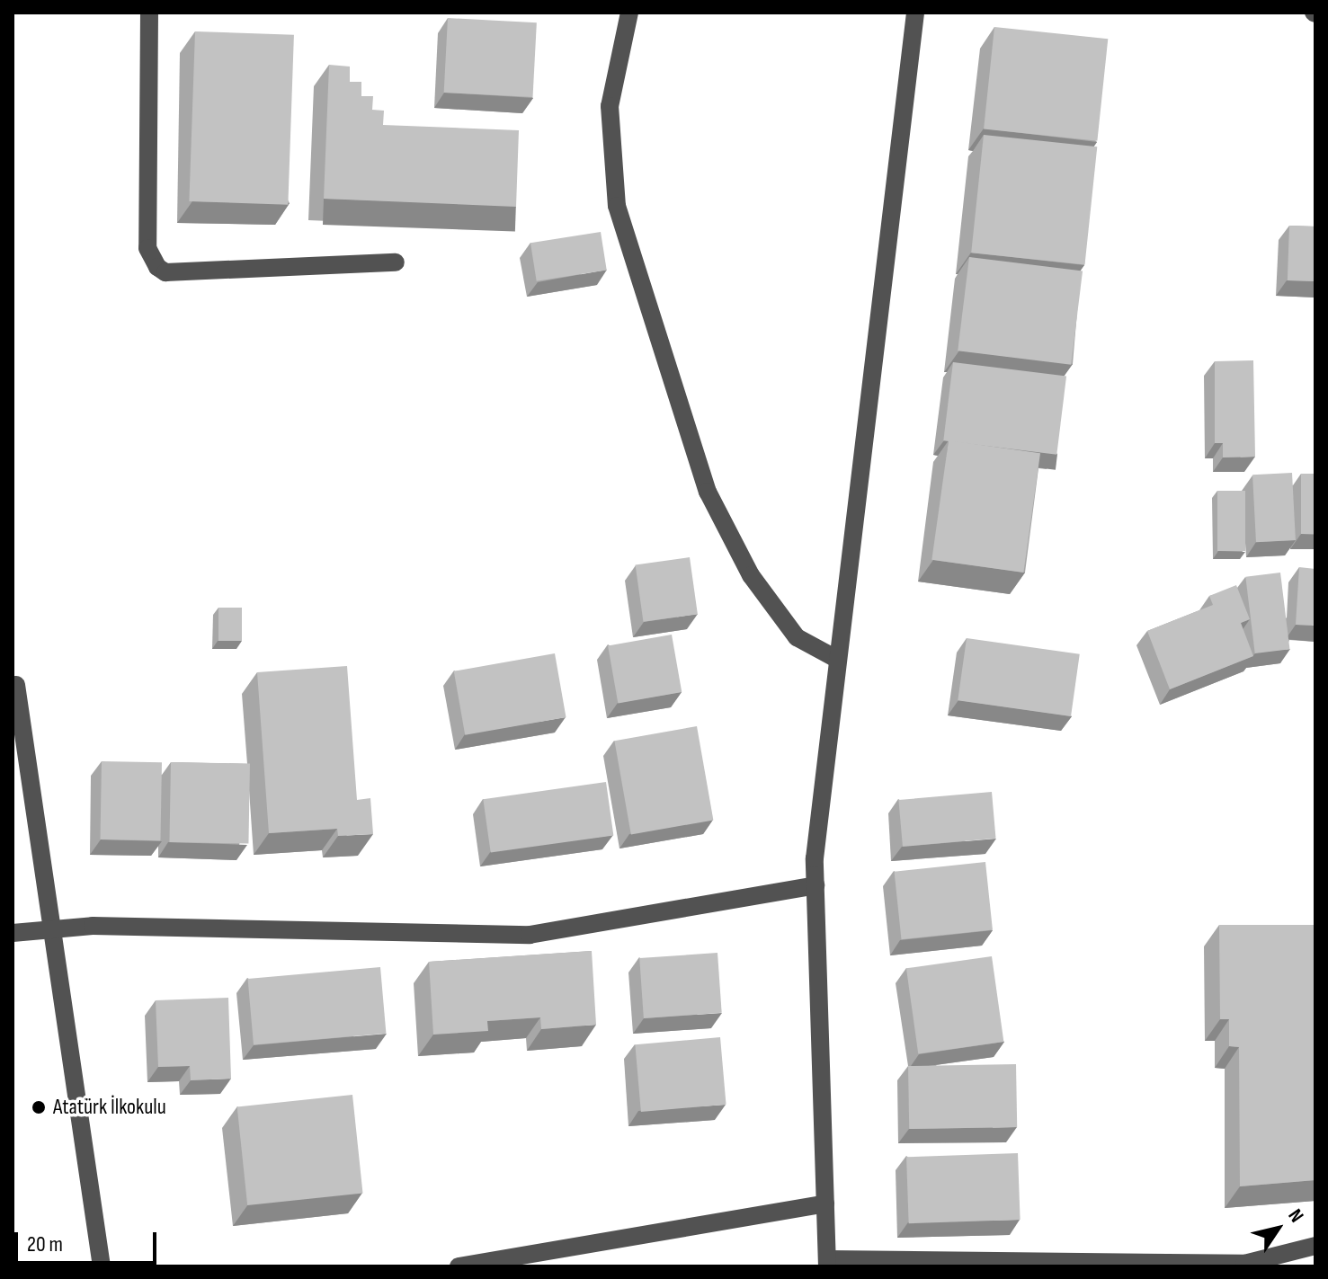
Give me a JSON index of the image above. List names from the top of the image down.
{
  "places": ["Atatürk İlkokulu"],
  "scale_bar": "20 m",
  "north": "top right"
}
